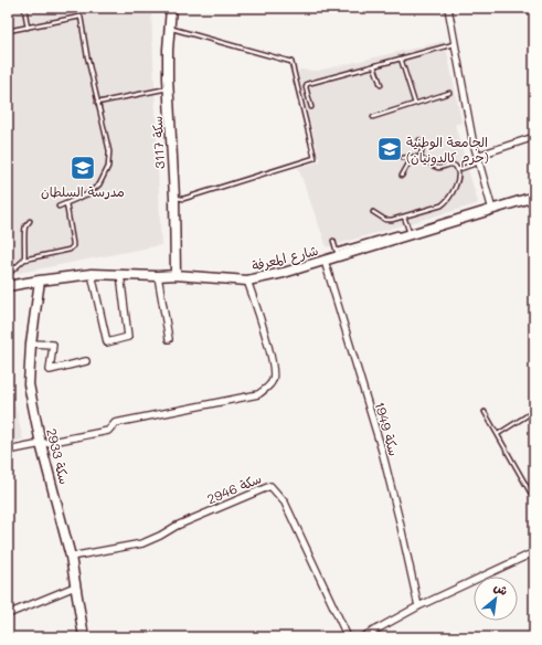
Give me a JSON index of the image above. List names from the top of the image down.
{
  "streets": {
    "street": [
      "سكة 3117",
      "شارع المعرفة",
      "سكة 1949",
      "سكة 2933",
      "سكة 2946"
    ]
  },
  "crossings": [
    ["سكة 3117", "شارع المعرفة"],
    ["شارع المعرفة", "سكة 1949"],
    ["شارع المعرفة", "سكة 2933"],
    ["سكة 2933", "سكة 2946"]
  ],
  "places": {
    "school or university": ["الجامعة الوطنية (حرم كالدونيان)", "مدرسة السلطان"]
  },
  "north": "top right"
}
